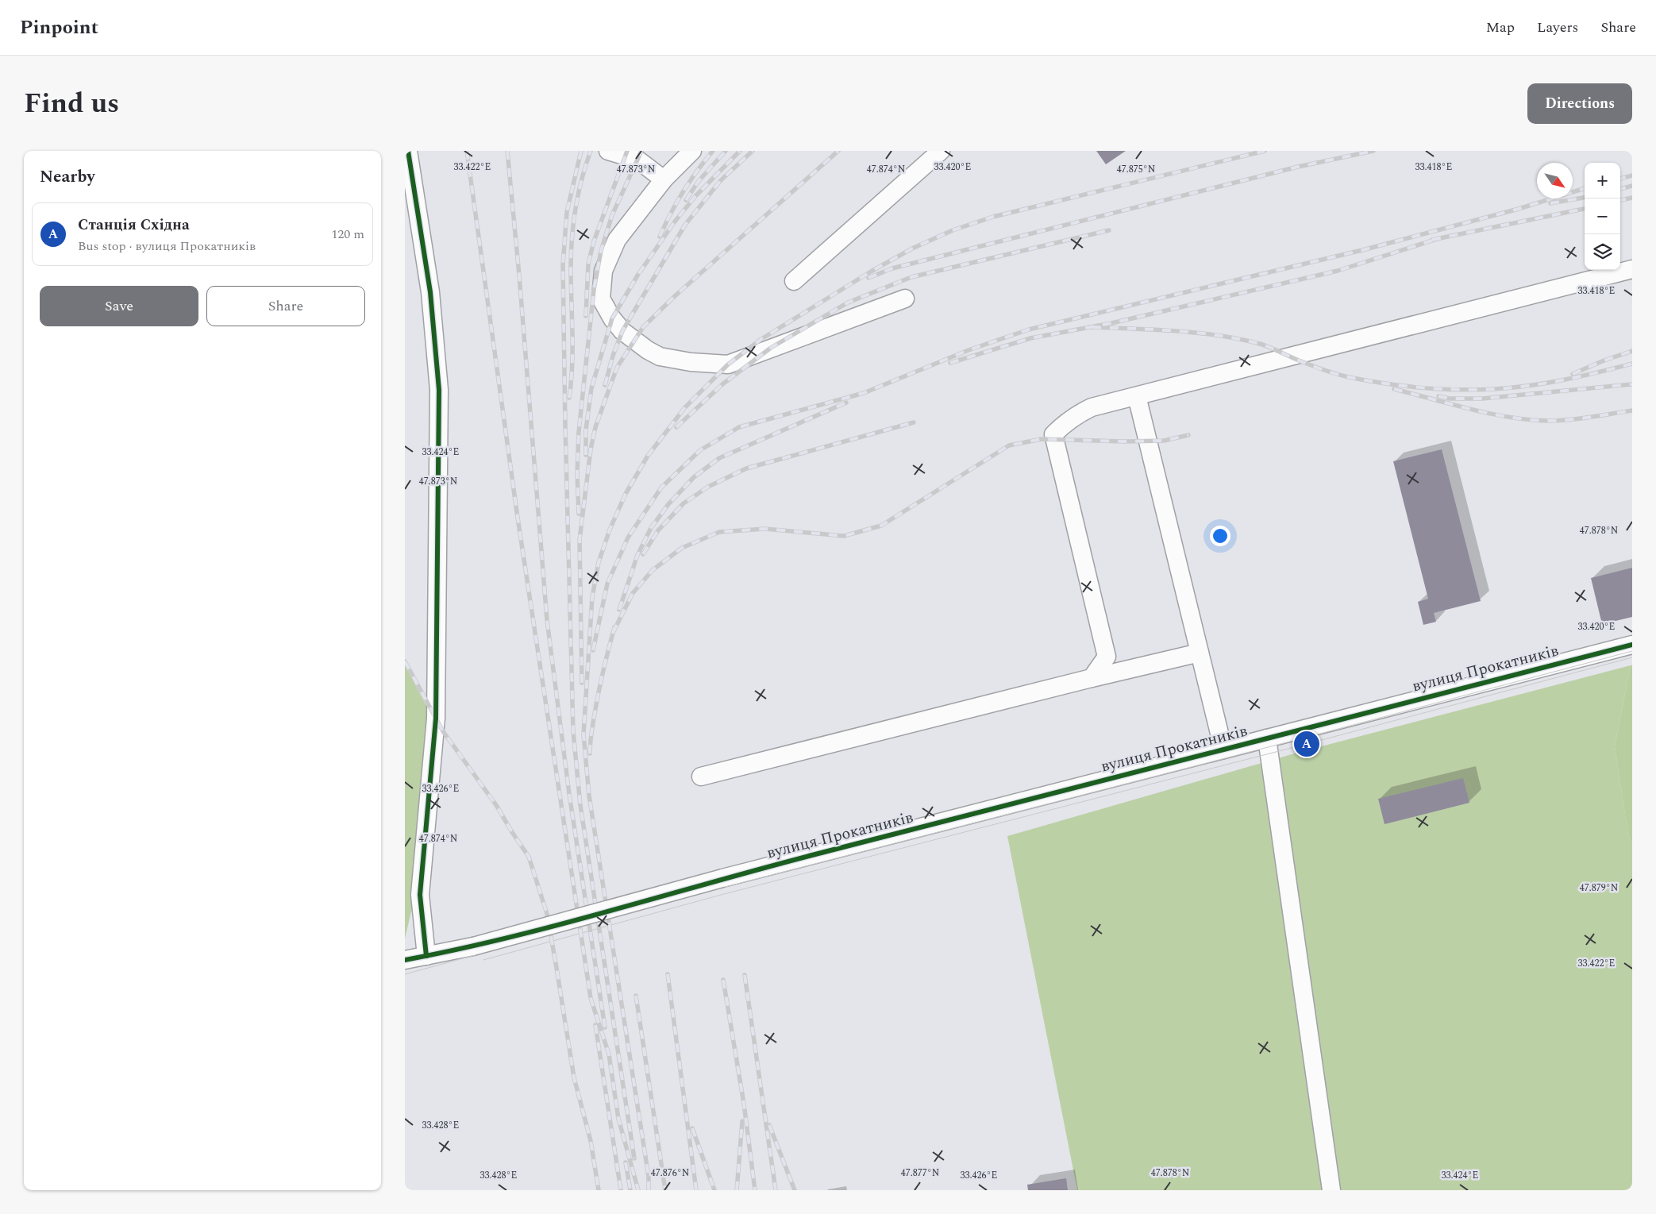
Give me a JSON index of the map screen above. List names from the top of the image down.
{
  "streets": {
    "street": ["вулиця Прокатників"]
  },
  "north": "bottom right",
  "page": {
    "header": "Pinpoint",
    "nav": ["Map", "Layers", "Share"],
    "title": "Find us",
    "buttons": [
      "Directions",
      ["Save", "Share"]
    ],
    "heading": "Nearby",
    "map_buttons": ["+", "−"],
    "list": [
      {
        "mark": "A",
        "name": "Станція Східна",
        "note": "Bus stop · вулиця Прокатників",
        "value": "120 m"
      }
    ],
    "pins": "A"
  },
  "coordinates": [
    "33.422°E",
    "33.420°E",
    "33.418°E",
    "47.873°N",
    "47.874°N",
    "47.875°N",
    "33.424°E",
    "47.878°N",
    "33.426°E",
    "47.879°N",
    "33.428°E",
    "47.876°N",
    "47.877°N"
  ]
}
